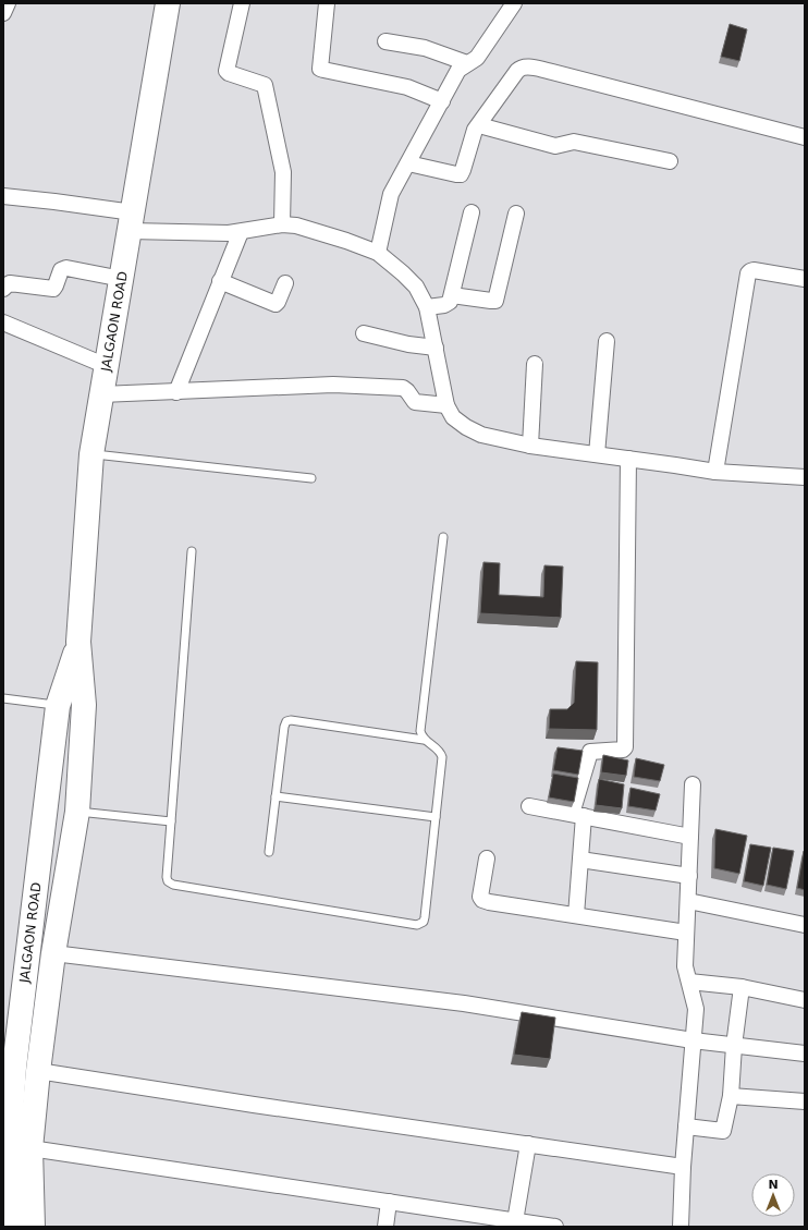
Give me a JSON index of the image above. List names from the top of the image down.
{
  "streets": {
    "highway": ["JALGAON ROAD"]
  },
  "north": "top"
}
